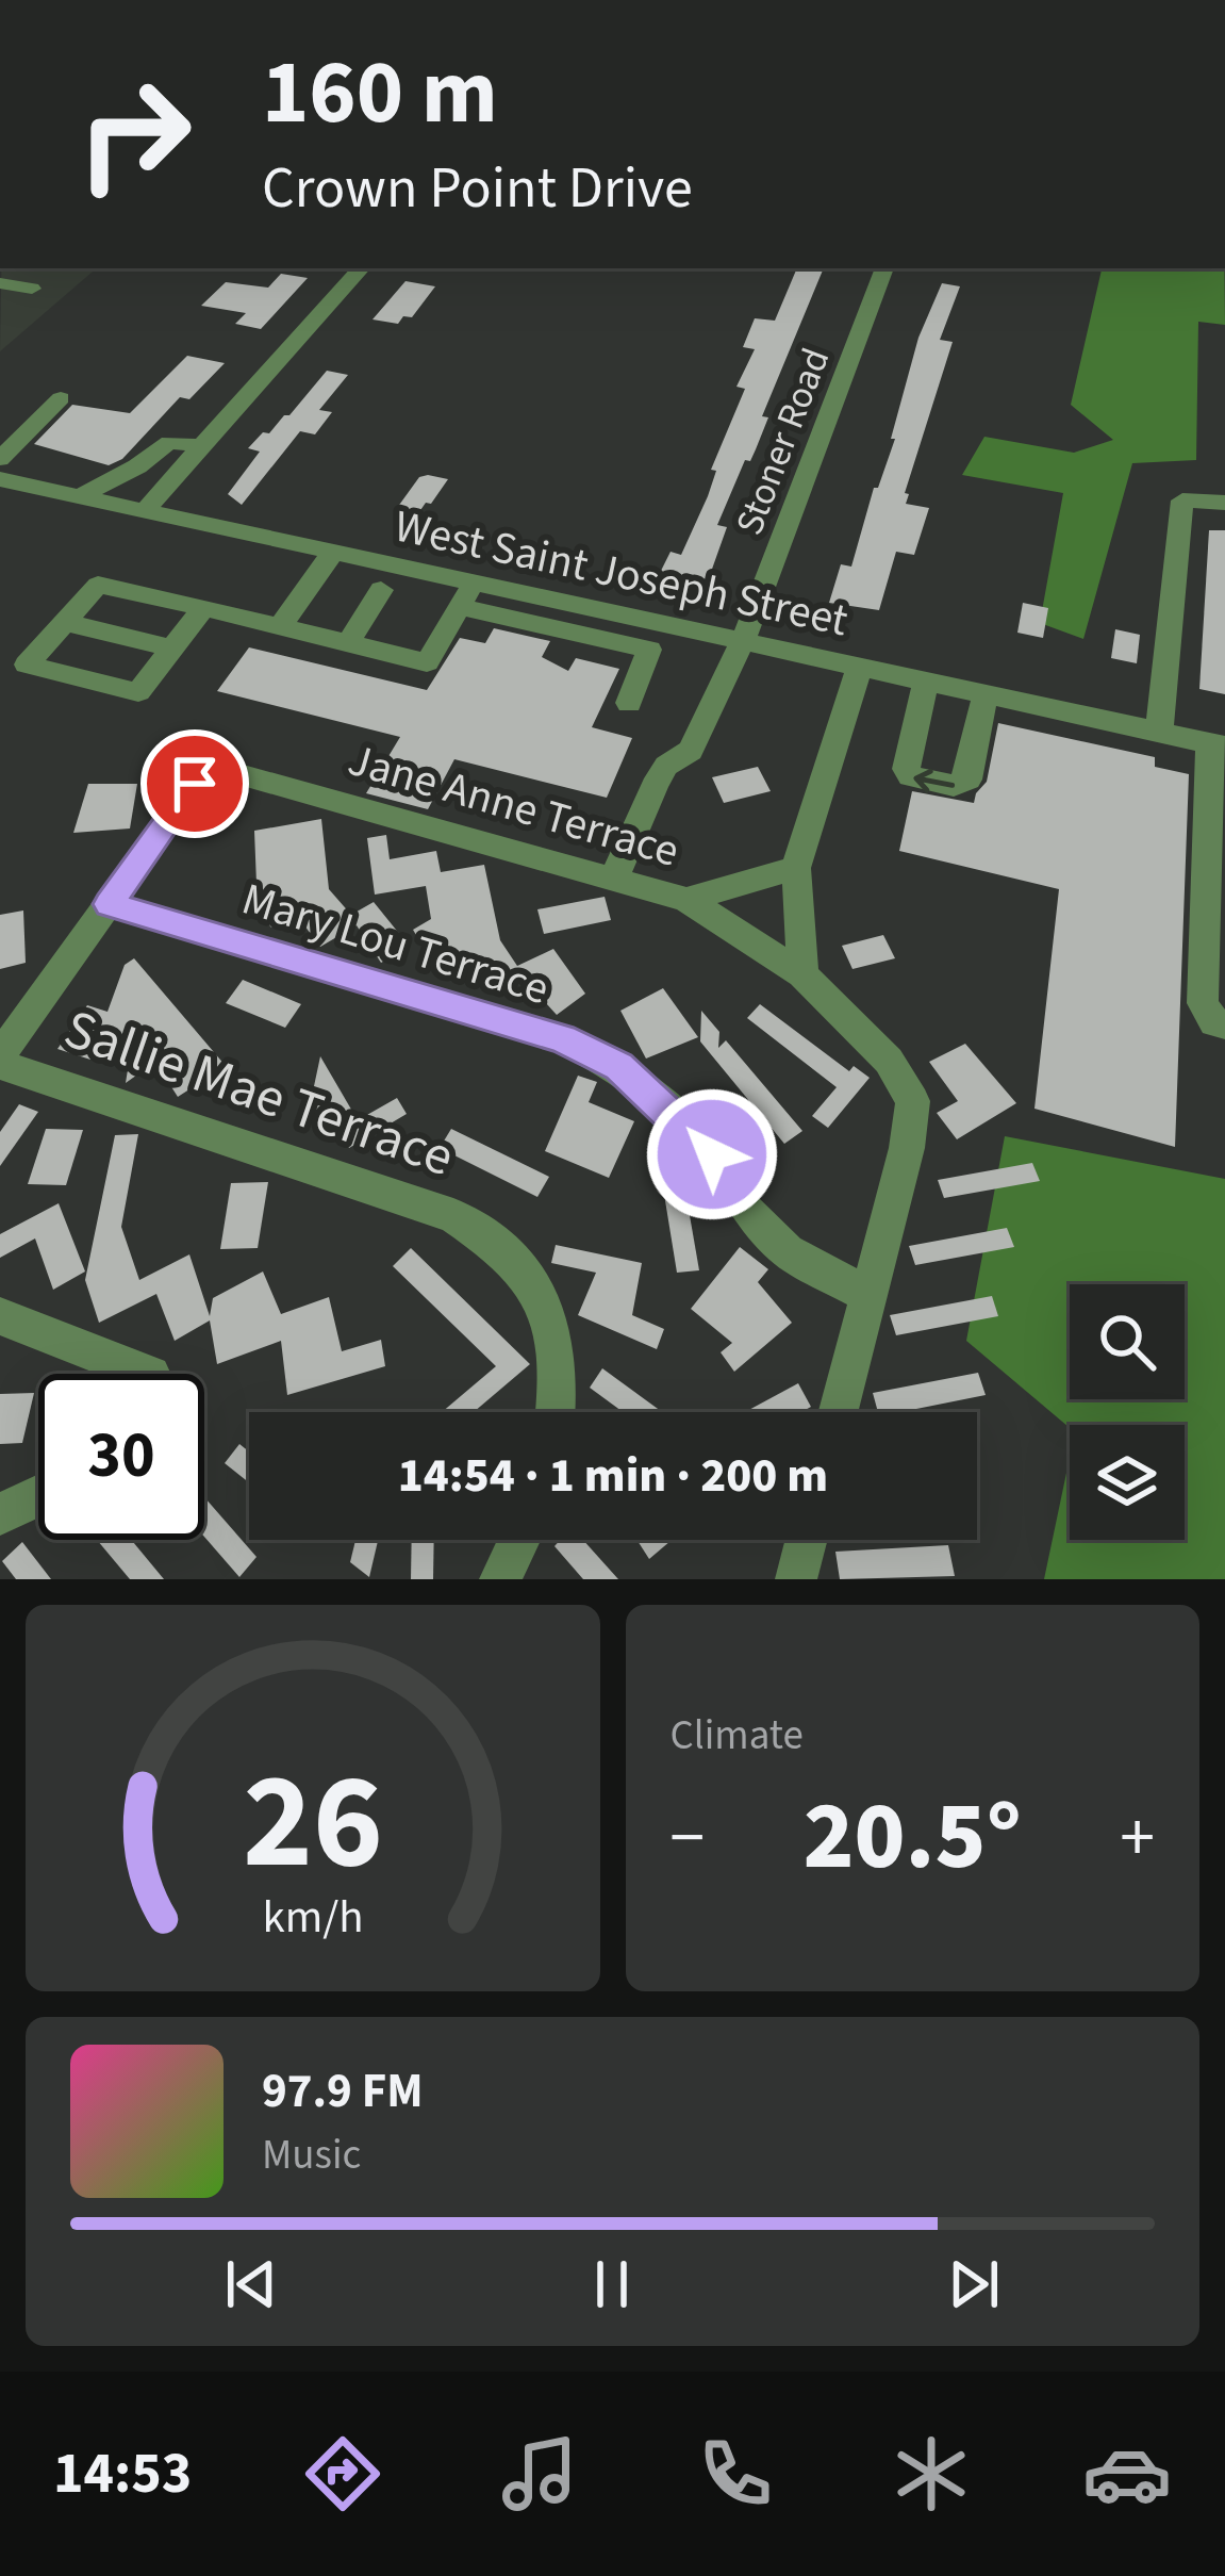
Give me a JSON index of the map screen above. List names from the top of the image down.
{
  "streets": {
    "street": [
      "Stoner Road",
      "West Saint Joseph Street",
      "Jane Anne Terrace",
      "Mary Lou Terrace",
      "Sallie Mae Terrace"
    ]
  },
  "crossings": [
    ["Stoner Road", "West Saint Joseph Street"],
    ["Stoner Road", "Jane Anne Terrace"],
    ["Jane Anne Terrace", "Mary Lou Terrace"]
  ],
  "page": {
    "turn": ["160 m", "Crown Point Drive"],
    "limit": "30",
    "trip": "14:54 · 1 min · 200 m",
    "tile": "Climate",
    "heat": ["−", "20.5°", "+"],
    "song": ["97.9 FM", "Music"],
    "tabs": "14:53",
    "gauge": ["26", "km/h"]
  }
}
